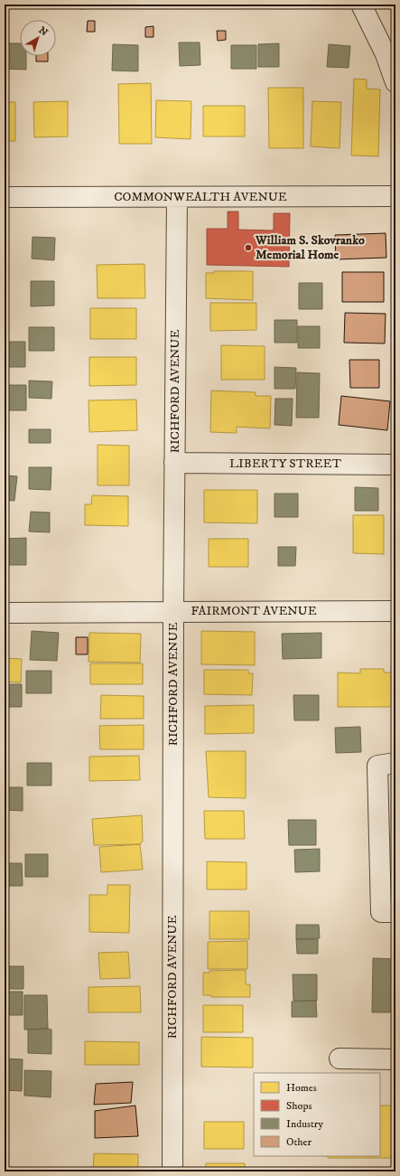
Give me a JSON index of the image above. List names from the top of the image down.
{
  "streets": {
    "street": [
      "COMMONWEALTH AVENUE",
      "RICHFORD AVENUE",
      "LIBERTY STREET",
      "FAIRMONT AVENUE"
    ]
  },
  "crossings": [
    ["COMMONWEALTH AVENUE", "RICHFORD AVENUE"],
    ["RICHFORD AVENUE", "LIBERTY STREET"],
    ["RICHFORD AVENUE", "FAIRMONT AVENUE"]
  ],
  "places": ["William S. Skovranko Memorial Home"],
  "legend": [
    "Homes",
    "Shops",
    "Industry",
    "Other"
  ],
  "north": "top right"
}
